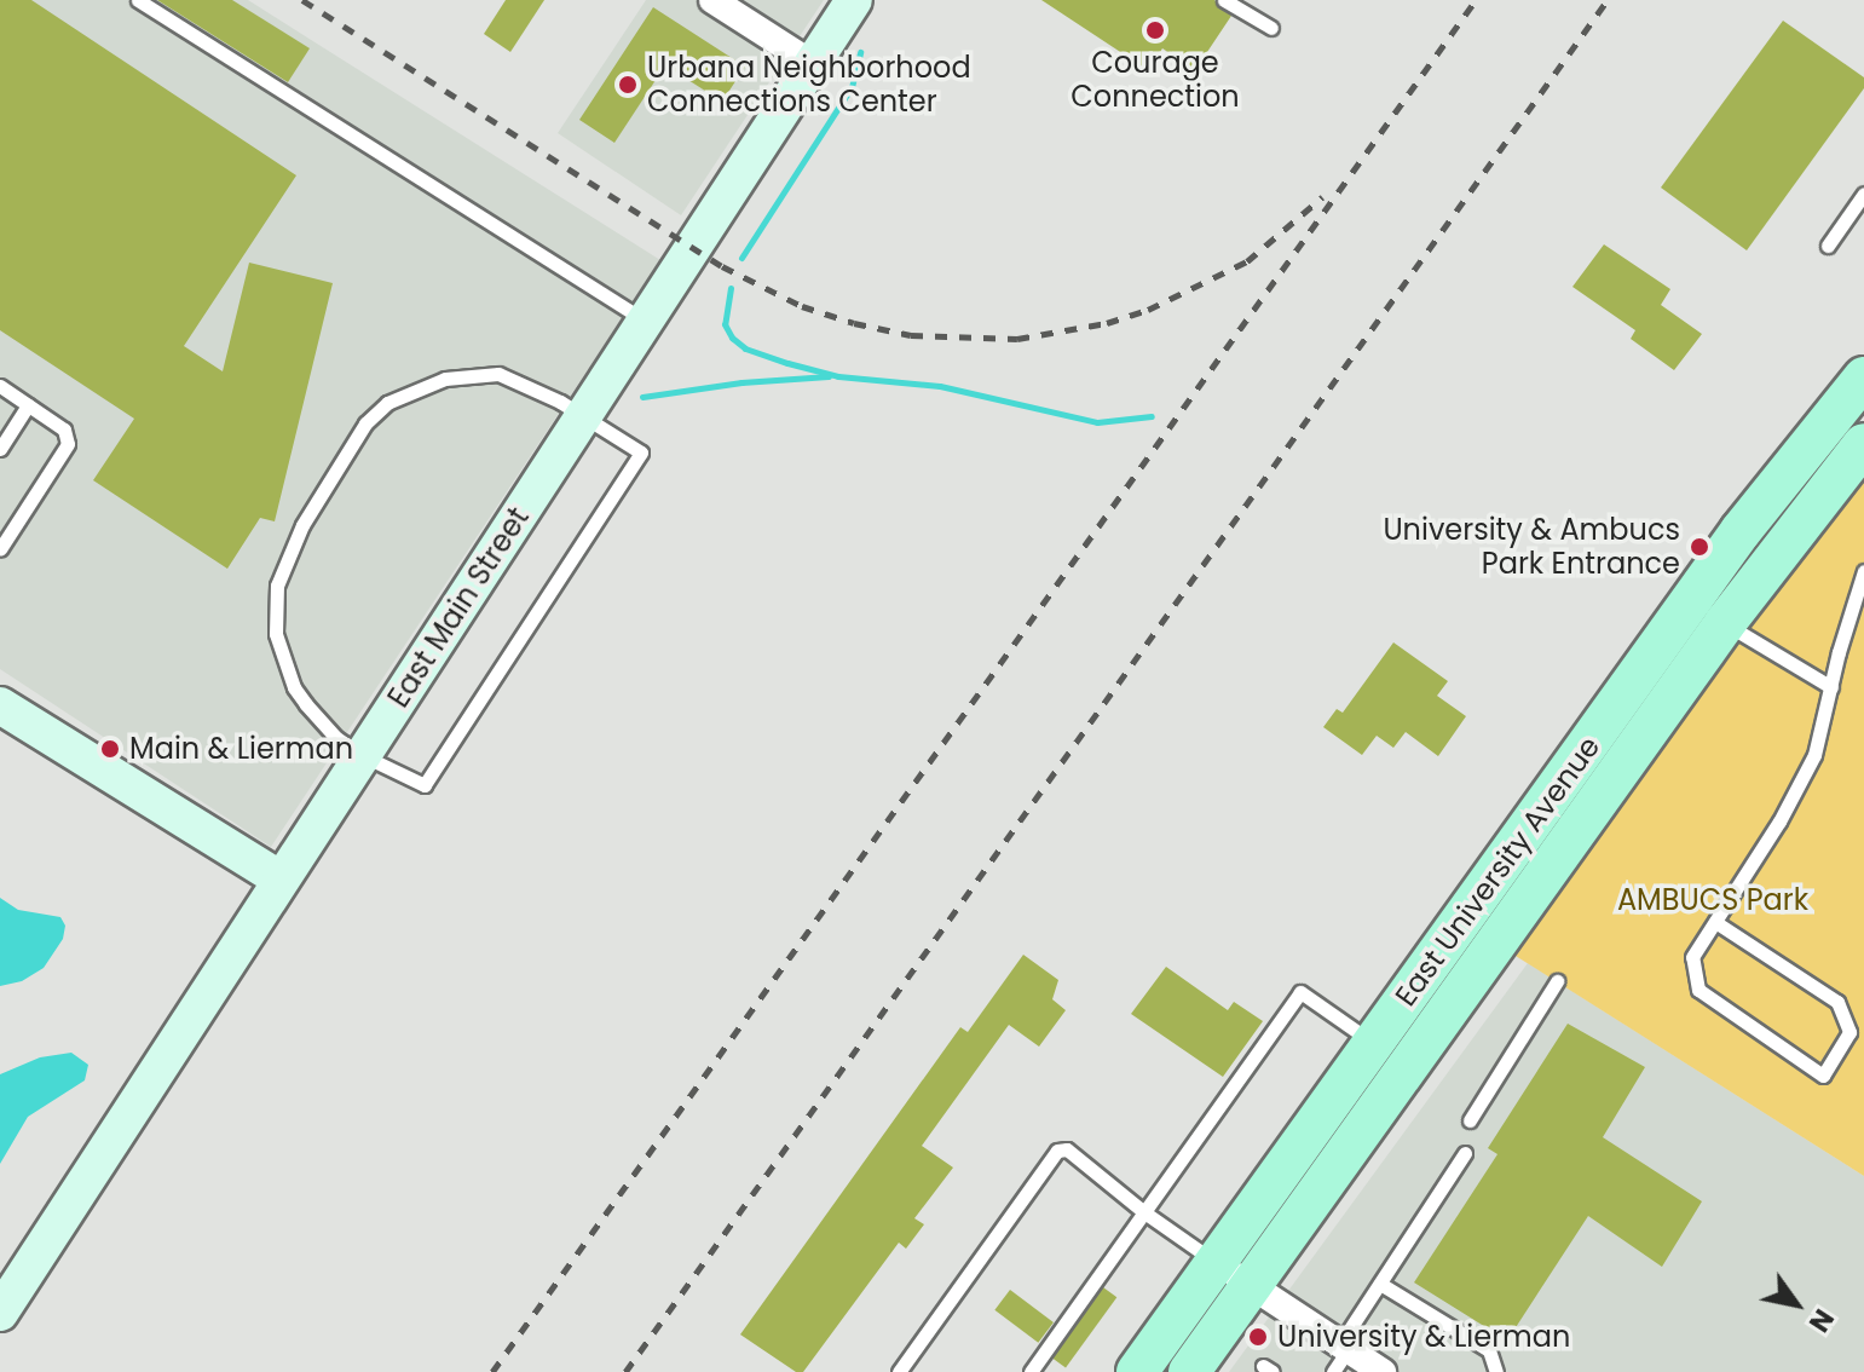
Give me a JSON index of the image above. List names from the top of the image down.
{
  "streets": {
    "main road": ["East Main Street", "East University Avenue"]
  },
  "parks": ["AMBUCS Park"],
  "places": [
    "Courage Connection",
    "Urbana Neighborhood Connections Center",
    "University & Ambucs Park Entrance",
    "Main & Lierman",
    "University & Lierman"
  ],
  "north": "bottom right"
}
